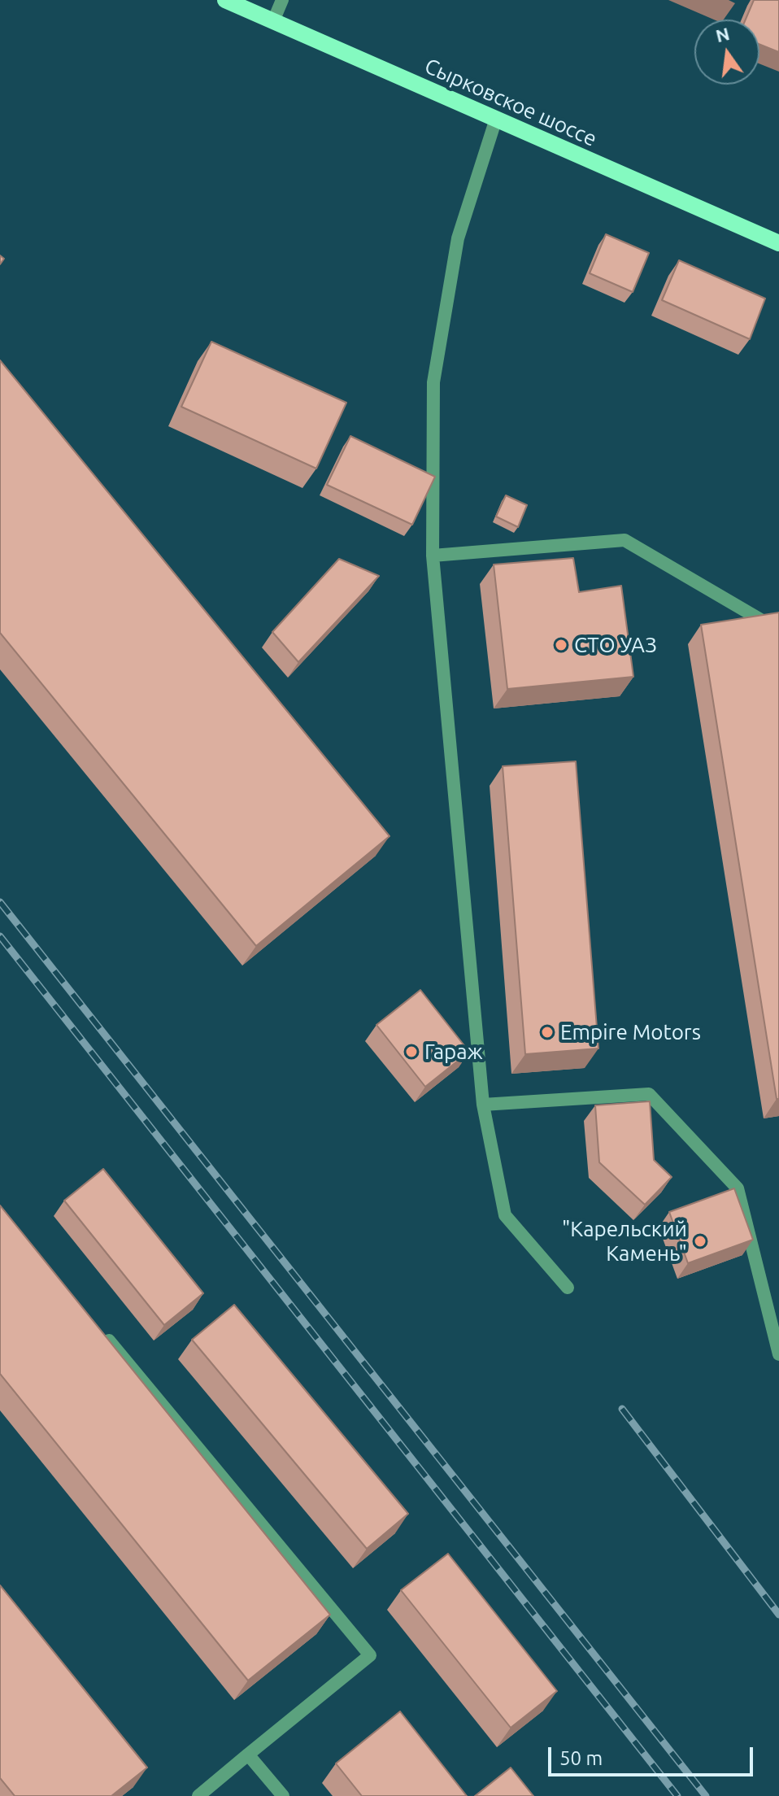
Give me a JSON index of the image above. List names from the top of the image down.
{
  "streets": {
    "main road": ["Сырковское шоссе"]
  },
  "places": [
    "СТО УАЗ",
    "Empire Motors",
    "Гараж",
    "\"Карельский Камень\""
  ],
  "scale_bar": "50 m",
  "north": "top"
}
